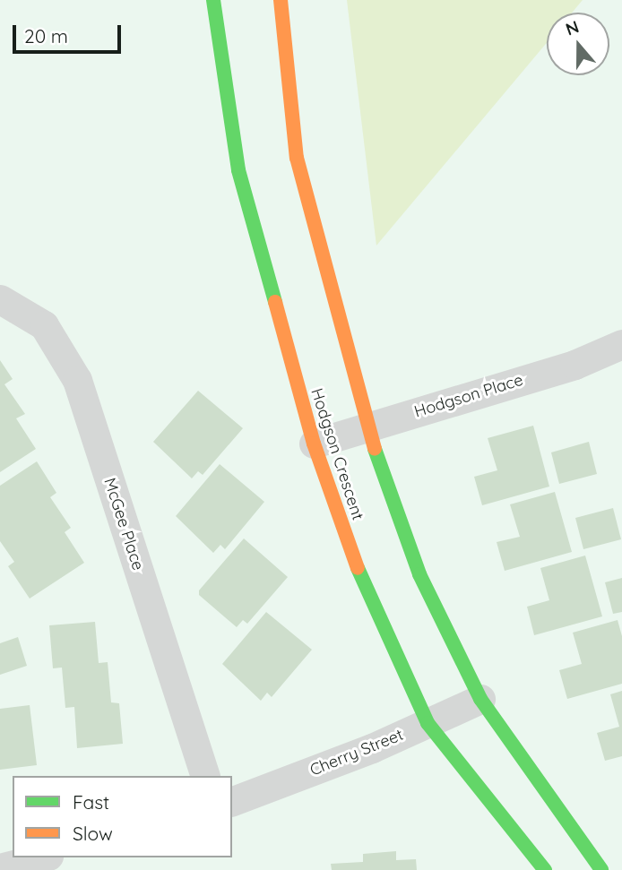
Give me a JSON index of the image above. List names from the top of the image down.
{
  "streets": {
    "street": [
      "Hodgson Place",
      "Hodgson Crescent",
      "McGee Place",
      "Cherry Street"
    ]
  },
  "crossings": [
    ["Hodgson Place", "Hodgson Crescent"],
    ["Hodgson Crescent", "Cherry Street"]
  ],
  "legend": ["Fast", "Slow"],
  "scale_bar": "20 m",
  "north": "top"
}
